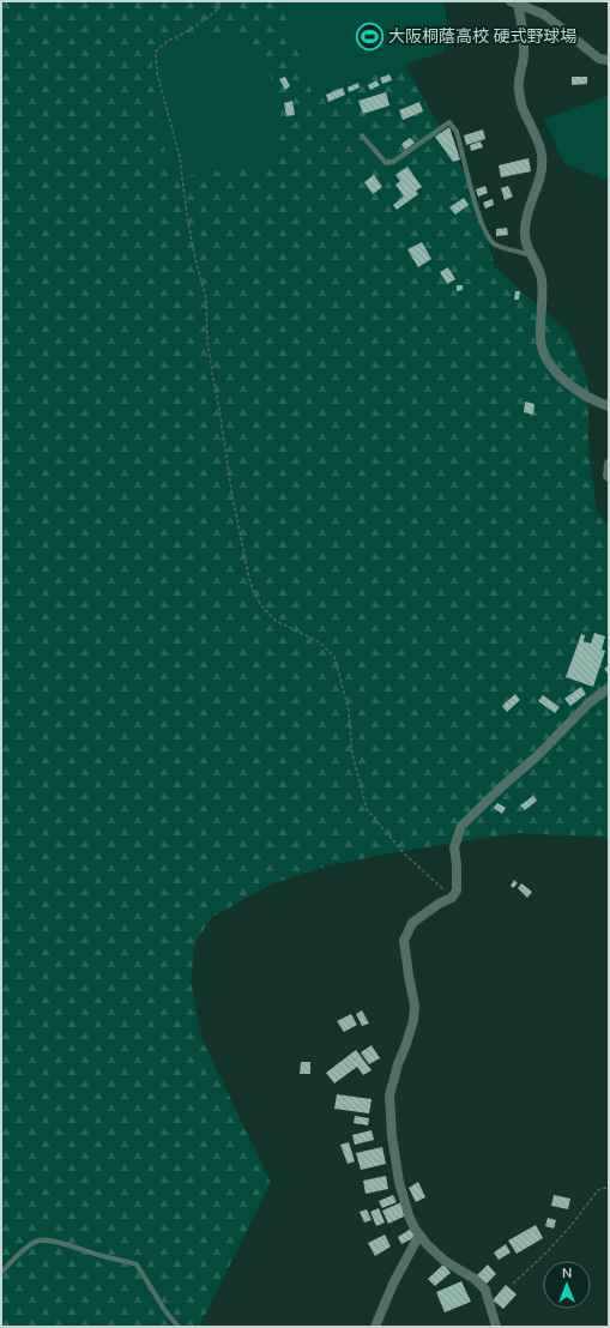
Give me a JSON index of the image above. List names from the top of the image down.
{
  "places": {
    "sports": ["大阪桐蔭高校 硬式野球場"]
  },
  "north": "top"
}
